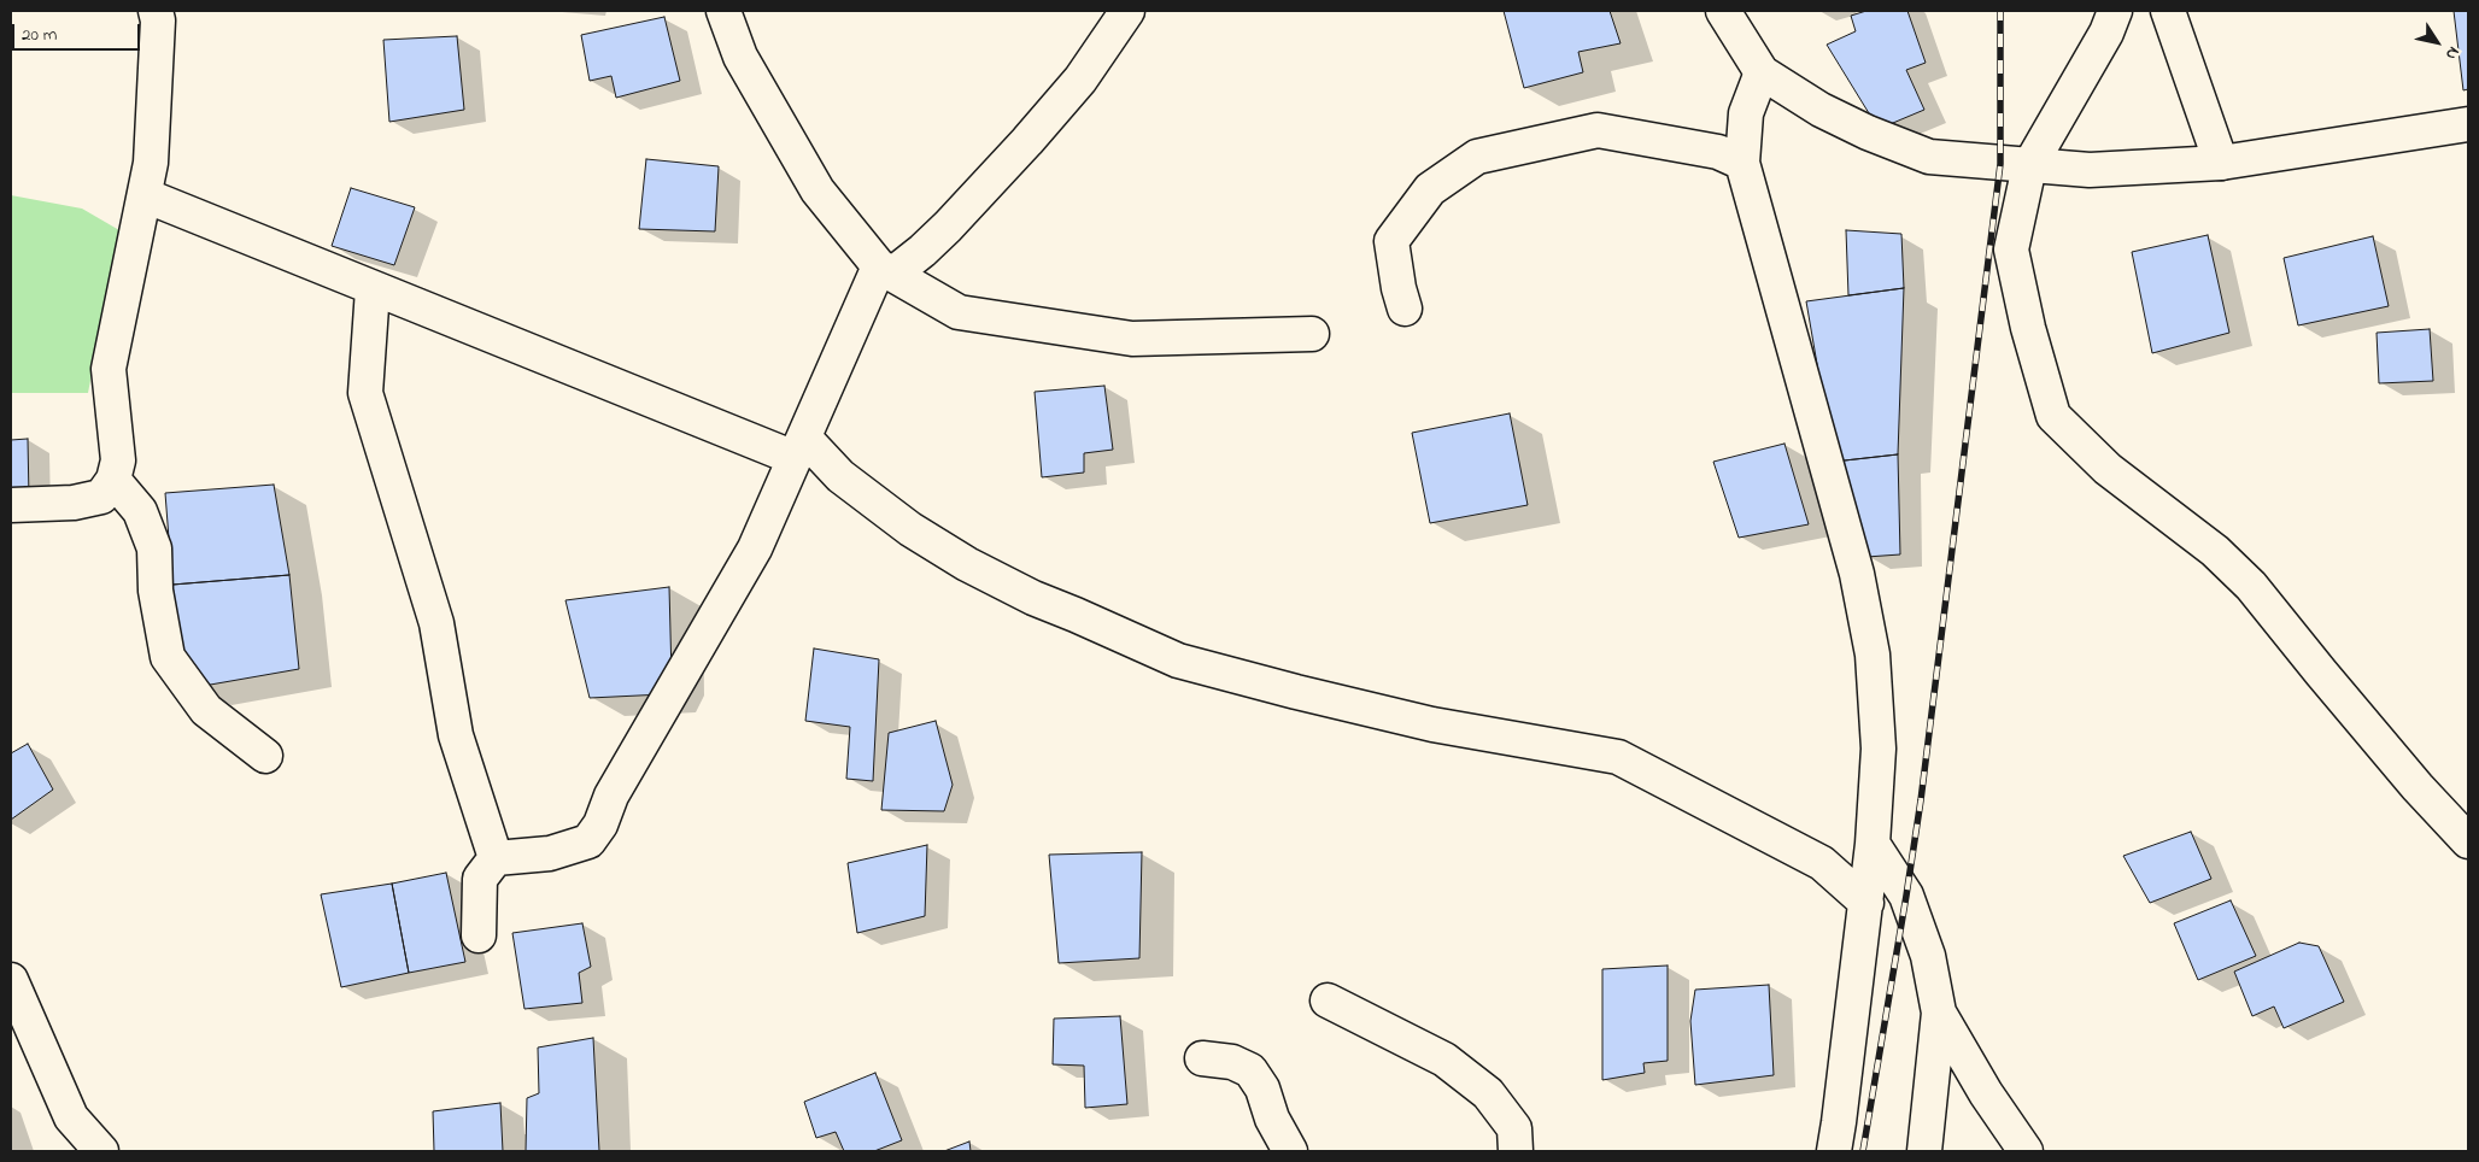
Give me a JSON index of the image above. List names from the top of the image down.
{
  "scale_bar": "20 m",
  "north": "bottom right"
}
